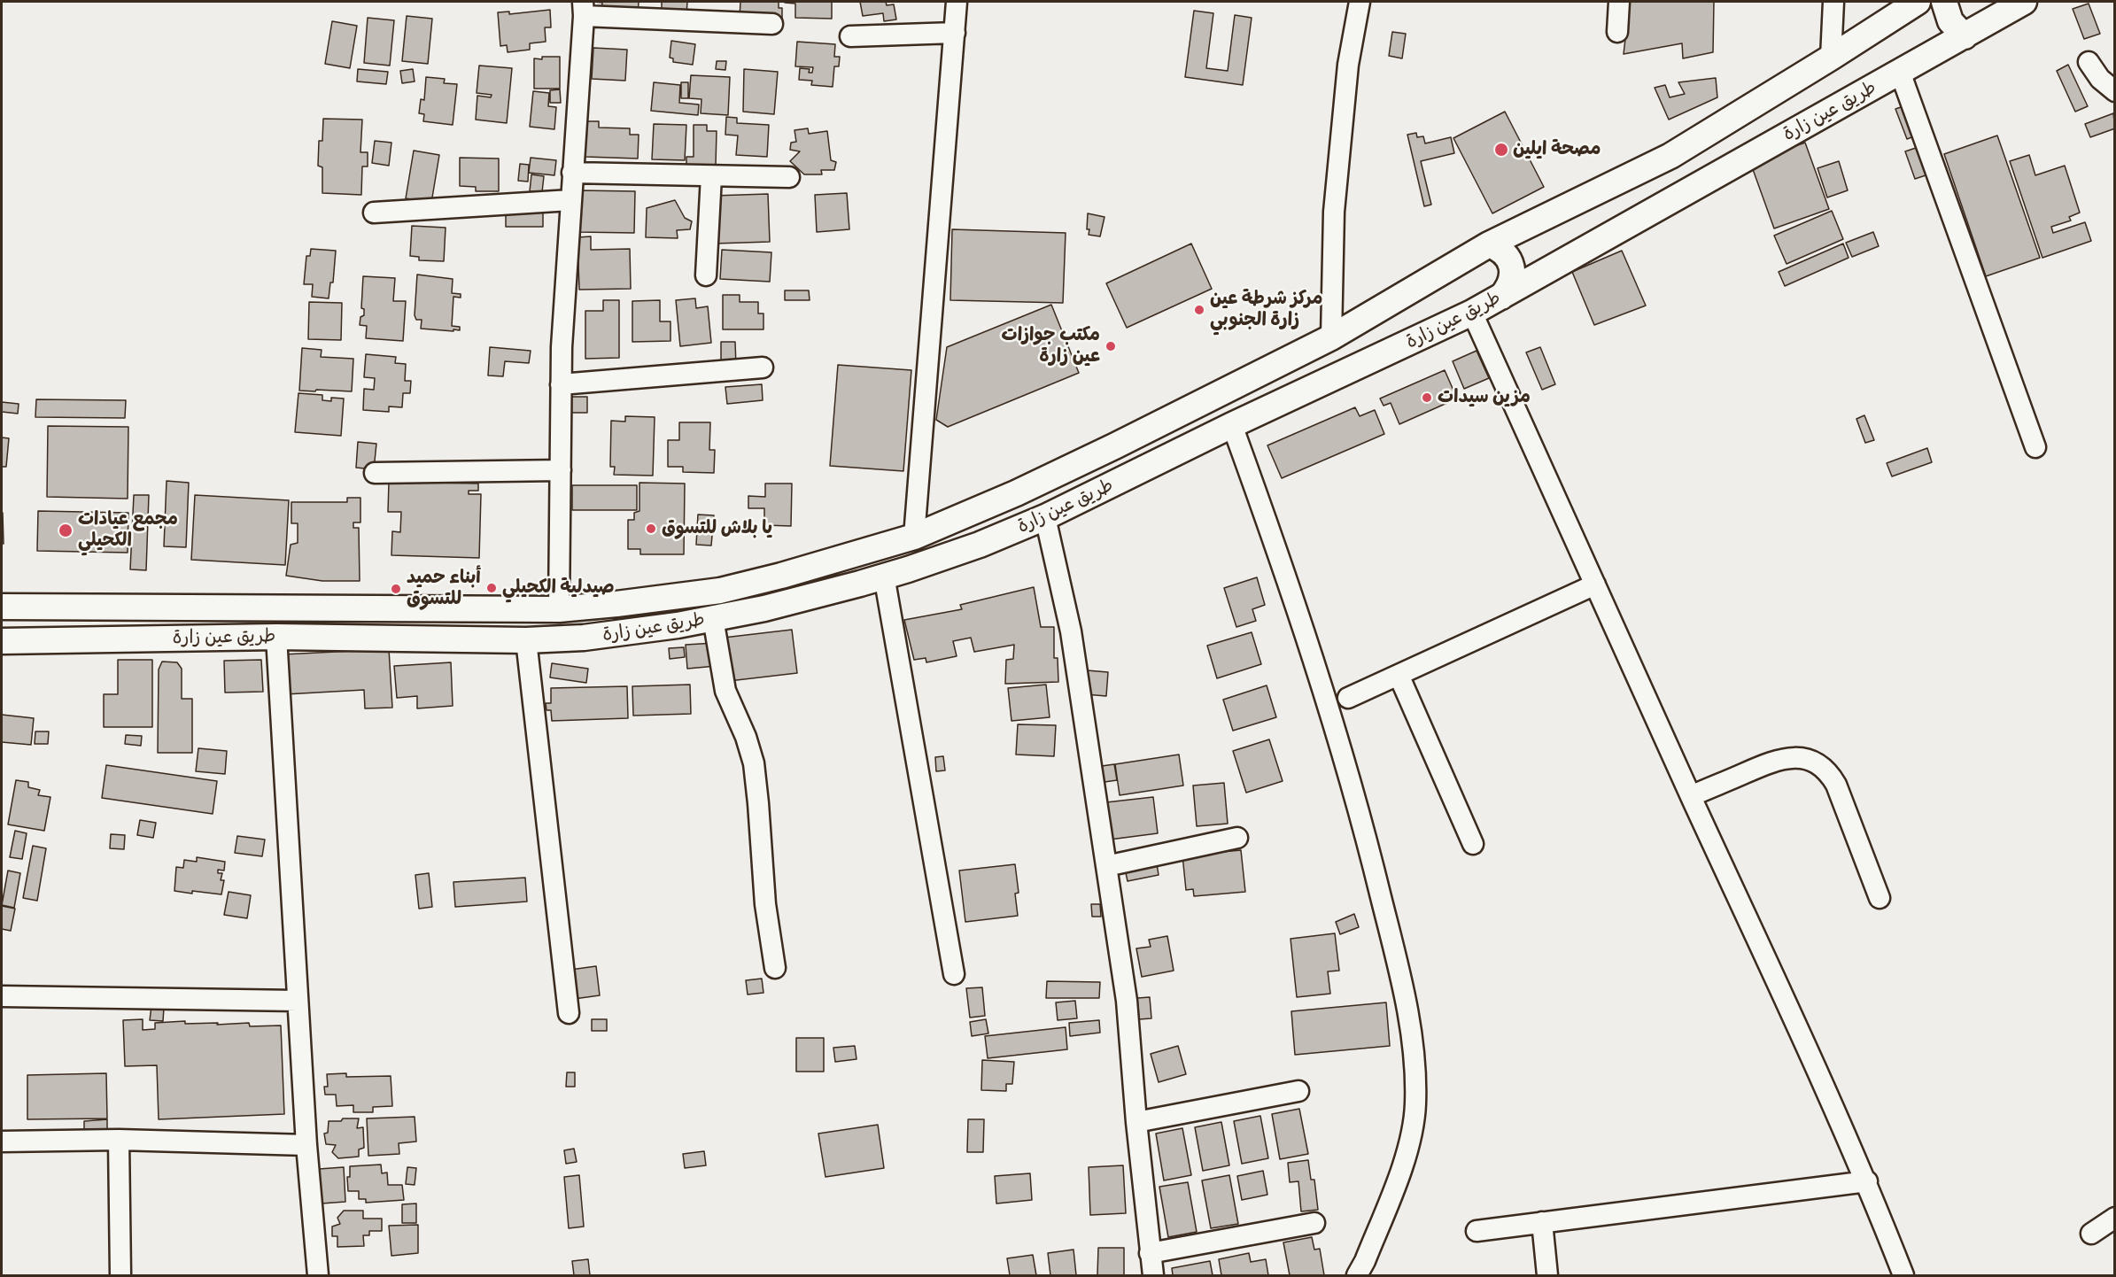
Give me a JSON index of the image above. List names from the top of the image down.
{
  "streets": {
    "main road": ["طريق عين زارة"]
  },
  "places": [
    "مصحة ايلين",
    "مركز شرطة عين زارة الجنوبي",
    "مكتب جوازات عين زارة",
    "مزين سيدات",
    "يا بلاش للتسوق",
    "مجمع عيادات الكحيلي",
    "صيدلية الكحيلي",
    "أبناء حميد للتسوق"
  ]
}
